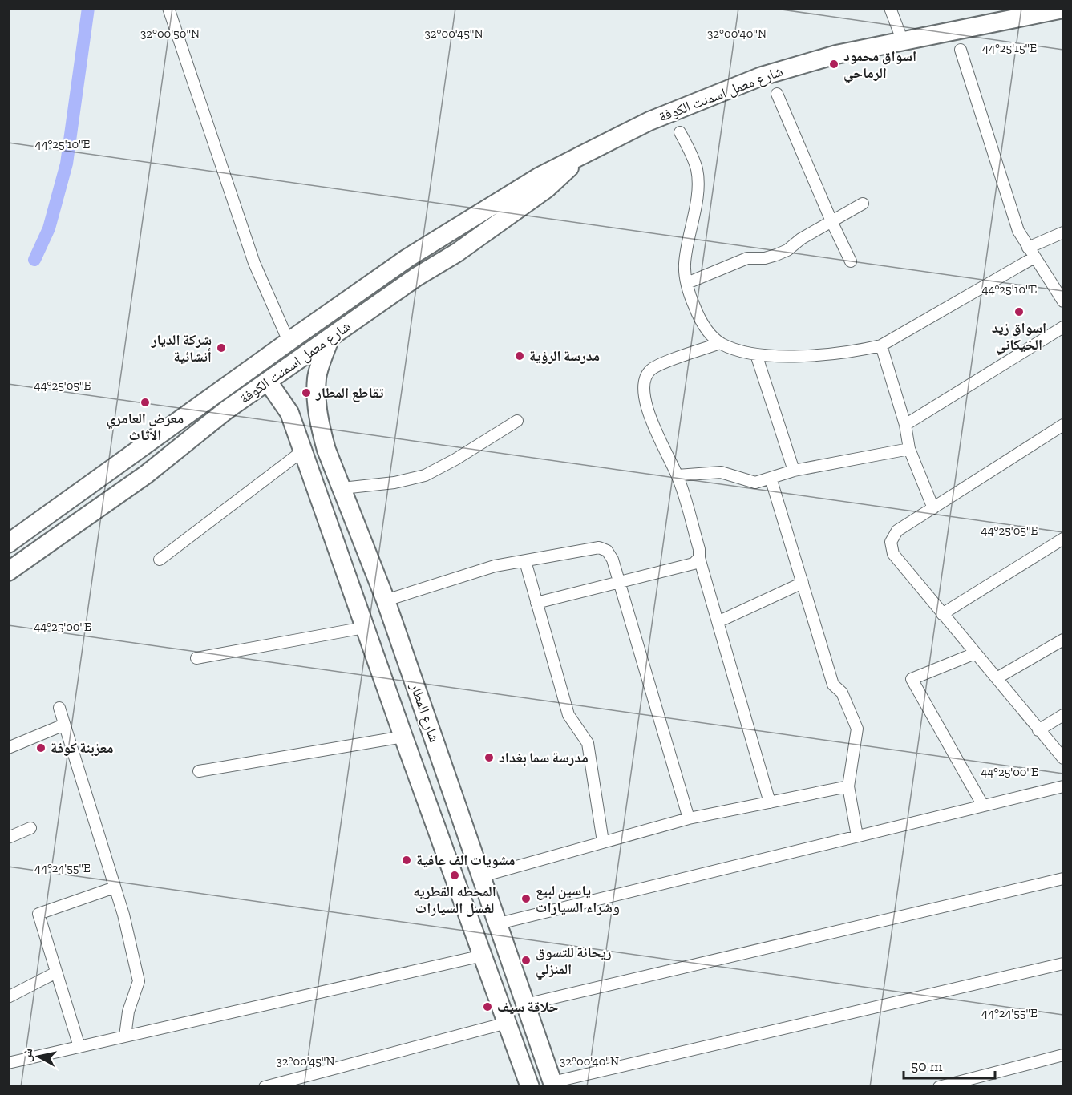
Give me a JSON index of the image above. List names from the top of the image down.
{
  "streets": {
    "main road": ["شارع معمل اسمنت الكوفة", "شارع المطار"]
  },
  "crossings": [
    ["شارع معمل اسمنت الكوفة", "شارع المطار"]
  ],
  "places": [
    "اسواق محمود الرماحي",
    "اسواق زيد الخيكاني",
    "شركة الديار أنشائية",
    "مدرسة الرؤية",
    "تقاطع المطار",
    "معرض العامري الاثاث",
    "معزبنة كوفة",
    "مدرسة سما بغداد",
    "مشويات الف عافية",
    "المحطه القطريه لغسل السيارات",
    "ياسين لبيع وشراء السيارات",
    "ريحانة للتسوق المنزلي",
    "حلاقة سيف"
  ],
  "scale_bar": "50 m",
  "north": "left",
  "coordinates": [
    "32°00'50\"N",
    "32°00'45\"N",
    "32°00'40\"N",
    "44°25'15\"E",
    "44°25'10\"E",
    "44°25'05\"E",
    "44°25'00\"E",
    "44°24'55\"E"
  ]
}
